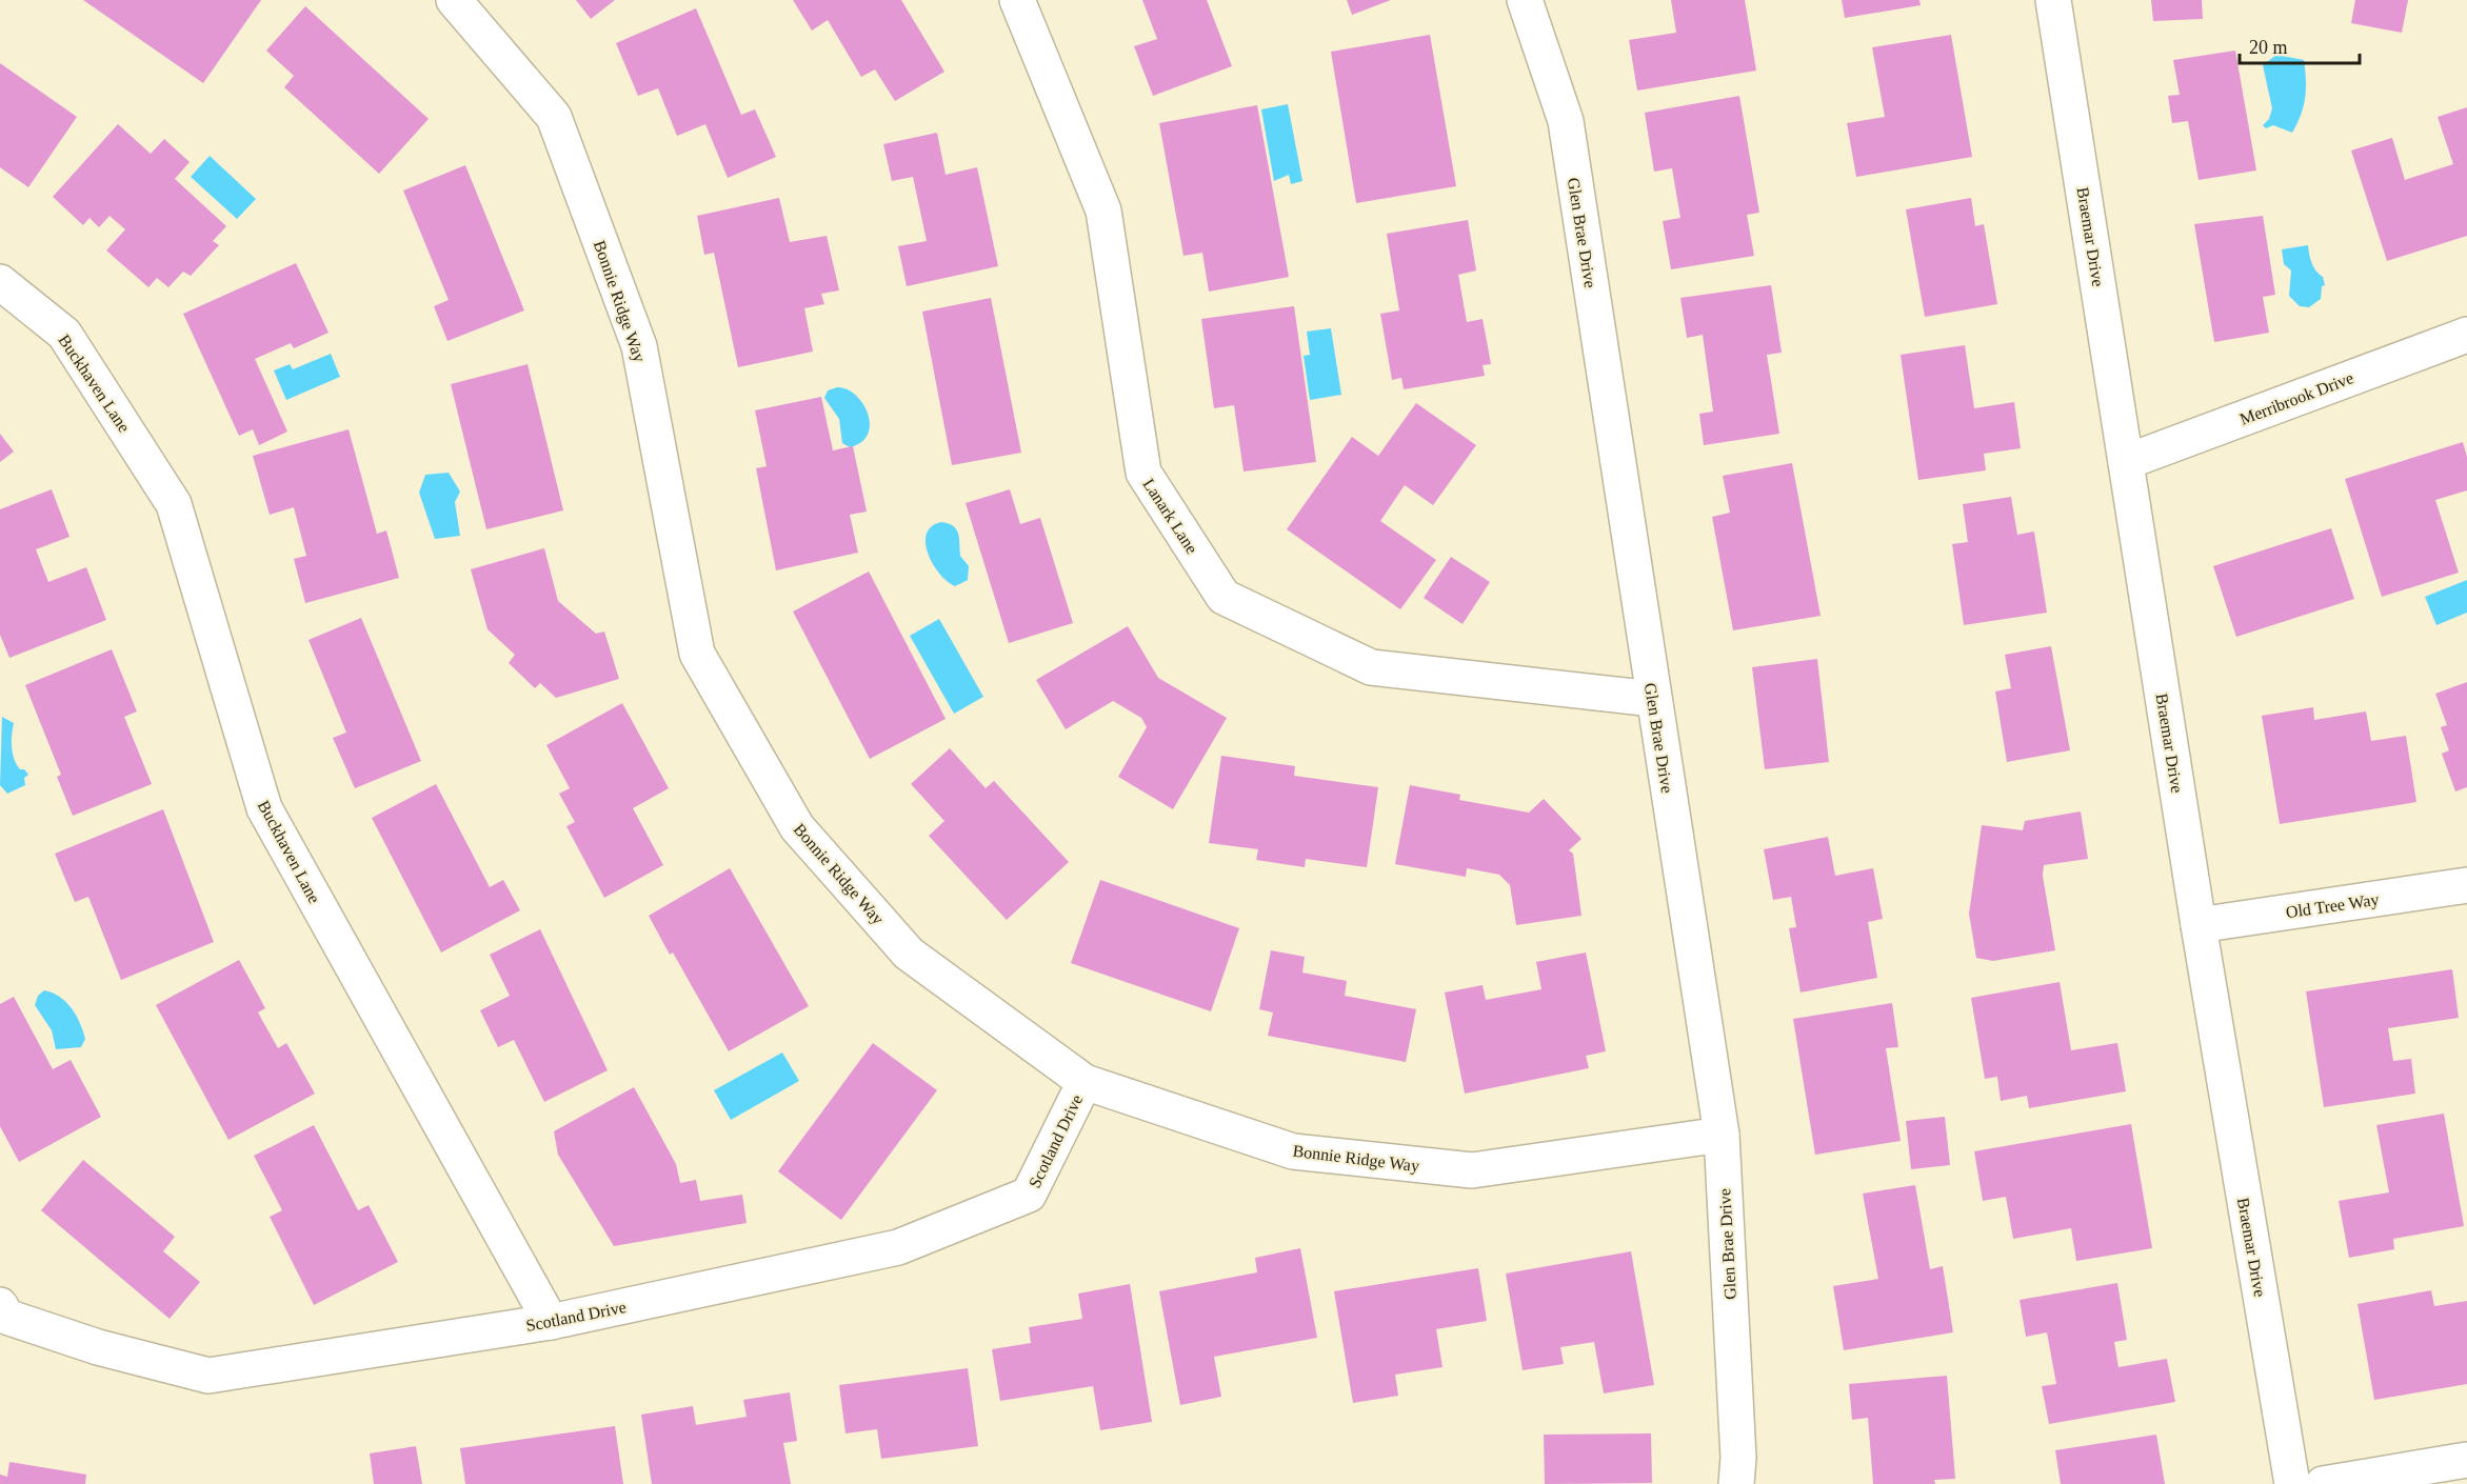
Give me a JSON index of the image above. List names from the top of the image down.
{
  "streets": {
    "street": [
      "Glen Brae Drive",
      "Braemar Drive",
      "Bonnie Ridge Way",
      "Buckhaven Lane",
      "Merribrook Drive",
      "Lanark Lane",
      "Old Tree Way",
      "Scotland Drive"
    ]
  },
  "crossings": [
    ["Glen Brae Drive", "Bonnie Ridge Way"],
    ["Glen Brae Drive", "Lanark Lane"],
    ["Braemar Drive", "Merribrook Drive"],
    ["Braemar Drive", "Old Tree Way"],
    ["Bonnie Ridge Way", "Scotland Drive"],
    ["Buckhaven Lane", "Scotland Drive"]
  ],
  "scale_bar": "20 m"
}
